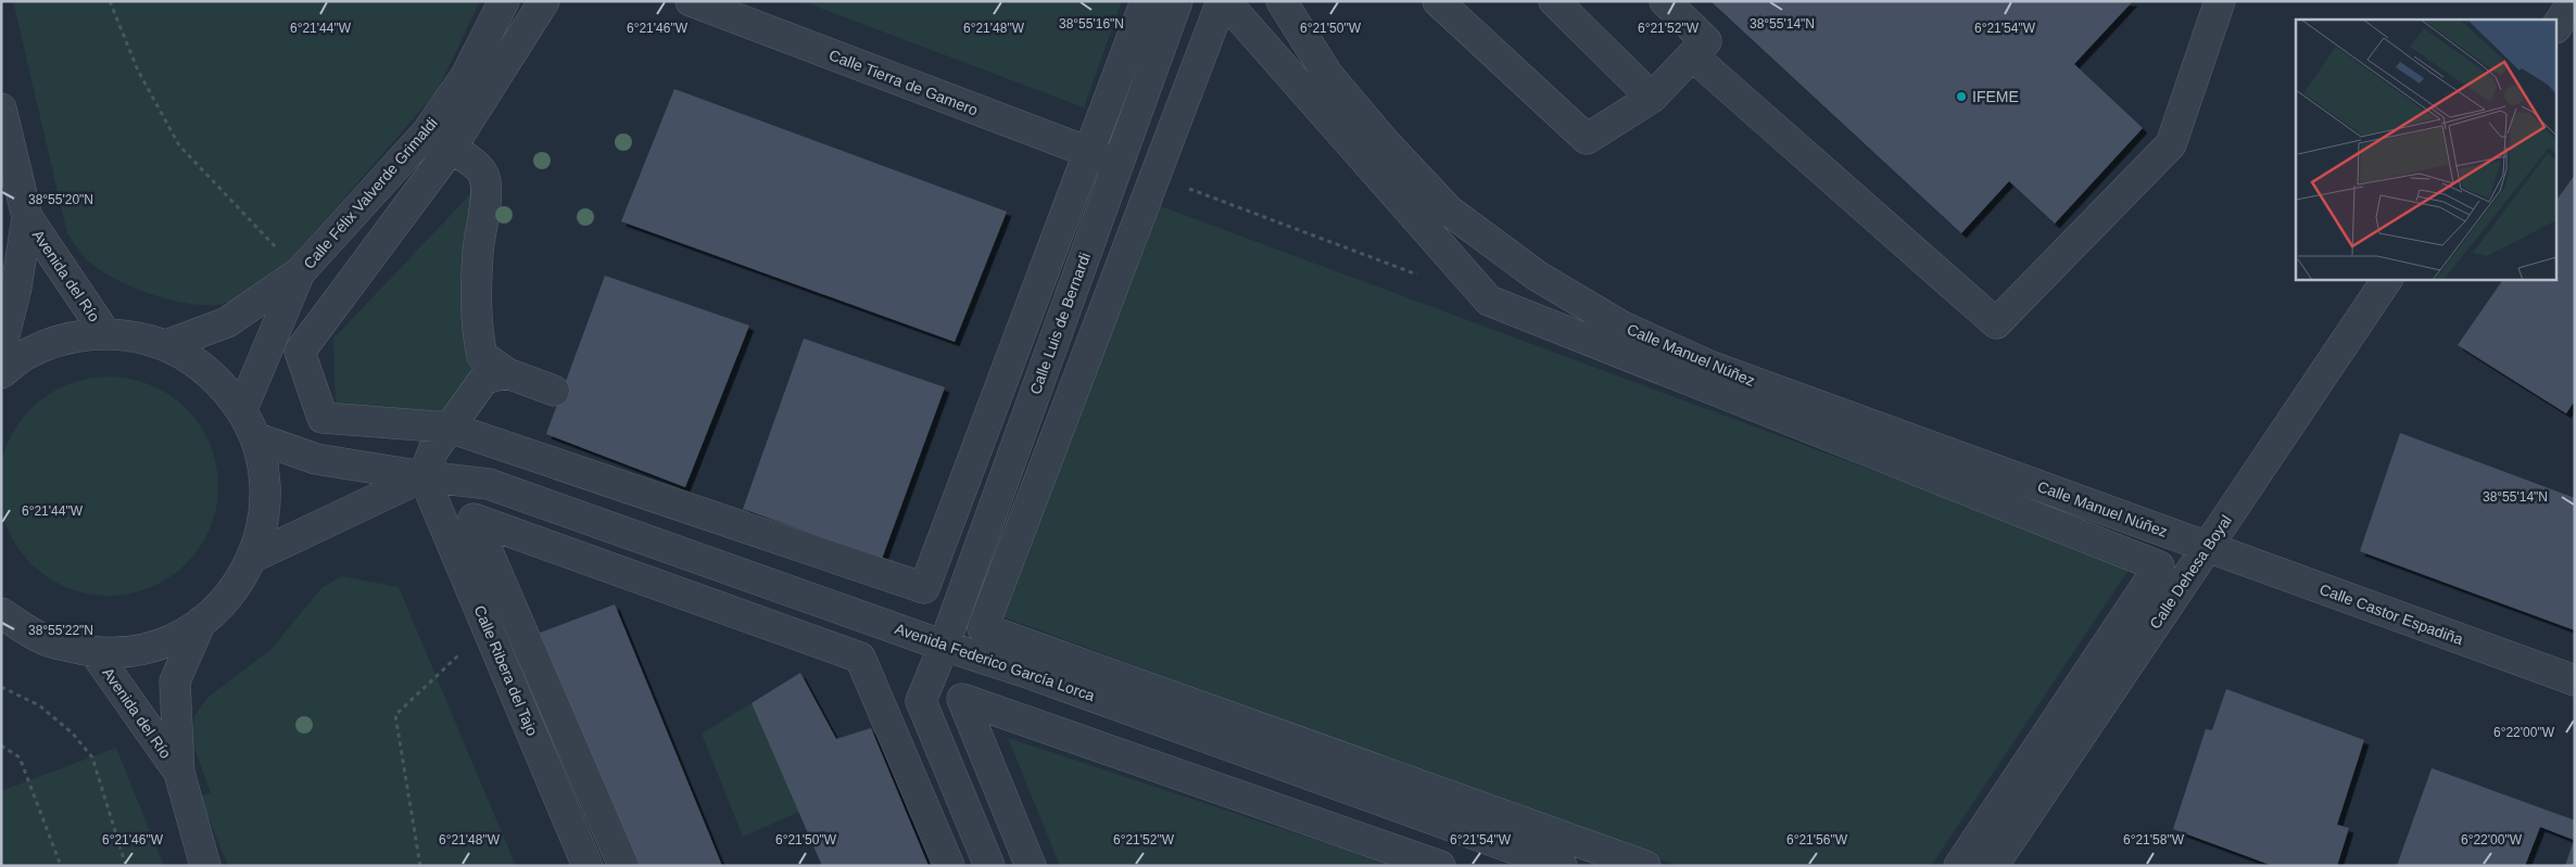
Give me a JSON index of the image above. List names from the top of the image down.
{
  "streets": {
    "street": [
      "Calle Tierra de Gamero",
      "Calle Félix Valverde Grimaldi",
      "Avenida del Río",
      "Calle Luis de Bernardi",
      "Calle Manuel Núñez",
      "Calle Dehesa Boyal",
      "Calle Castor Espadiña",
      "Avenida Federico García Lorca",
      "Calle Ribera del Tajo"
    ]
  },
  "crossings": [
    ["Calle Tierra de Gamero", "Calle Luis de Bernardi"],
    ["Calle Luis de Bernardi", "Avenida Federico García Lorca"],
    ["Calle Manuel Núñez", "Calle Dehesa Boyal"],
    ["Calle Manuel Núñez", "Calle Castor Espadiña"],
    ["Calle Dehesa Boyal", "Calle Castor Espadiña"],
    ["Avenida Federico García Lorca", "Calle Ribera del Tajo"]
  ],
  "places": ["IFEME"],
  "coordinates": [
    "38°55'16\"N",
    "38°55'14\"N",
    "6°21'44\"W",
    "6°21'46\"W",
    "6°21'48\"W",
    "6°21'50\"W",
    "6°21'52\"W",
    "6°21'54\"W",
    "38°55'20\"N",
    "38°55'22\"N",
    "6°22'00\"W",
    "6°21'56\"W",
    "6°21'58\"W"
  ]
}
